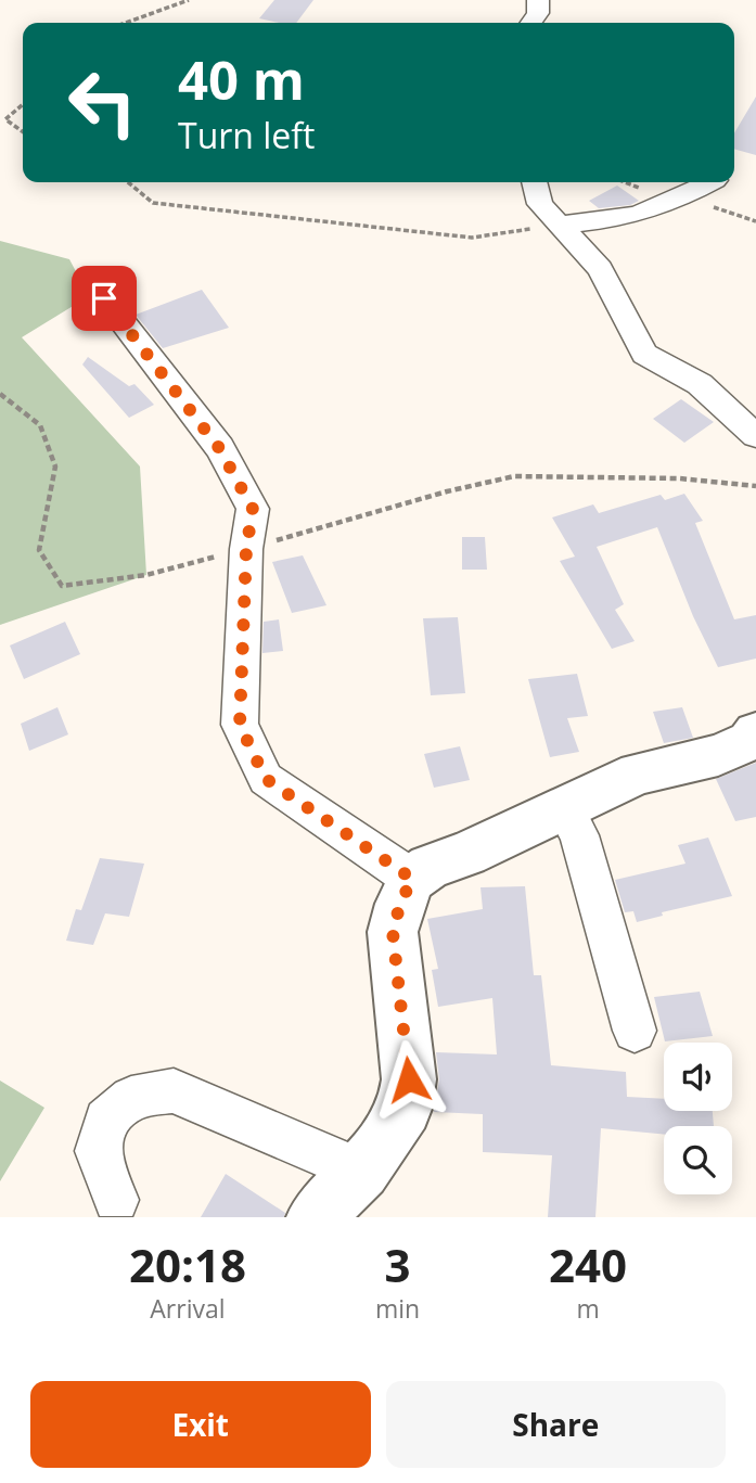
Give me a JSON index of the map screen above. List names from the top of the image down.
{
  "page": {
    "turn": ["40 m", "Turn left"],
    "eta": [
      "20:18",
      "Arrival",
      "3",
      "min",
      "240",
      "m"
    ],
    "buttons": ["Exit", "Share"]
  }
}
